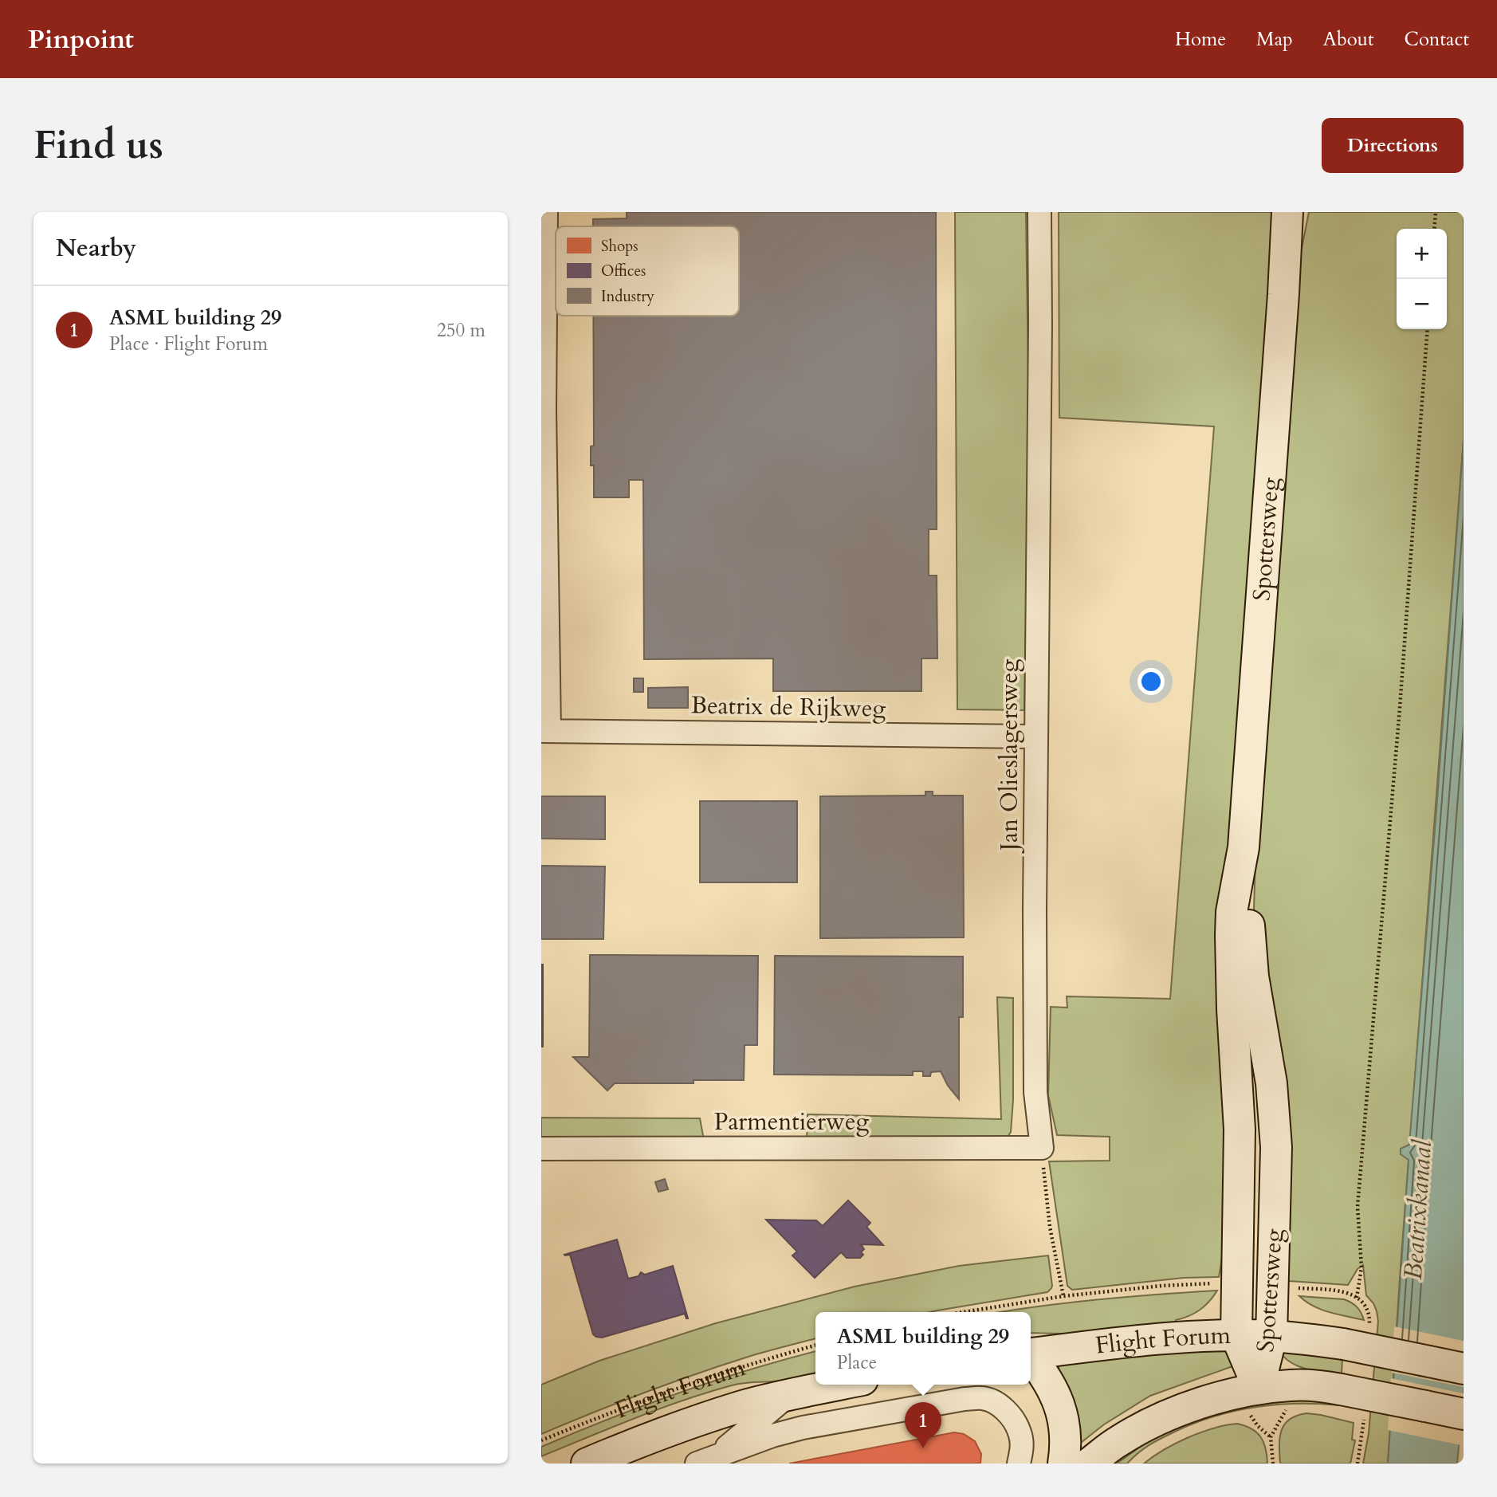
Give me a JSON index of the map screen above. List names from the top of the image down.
{
  "streets": {
    "main road": ["Spottersweg", "Flight Forum"],
    "street": ["Beatrix de Rijkweg", "Jan Olieslagersweg", "Parmentierweg"]
  },
  "crossings": [
    ["Spottersweg", "Flight Forum"],
    ["Beatrix de Rijkweg", "Jan Olieslagersweg"],
    ["Jan Olieslagersweg", "Parmentierweg"]
  ],
  "water": ["Beatrixkanaal"],
  "legend": ["Shops", "Offices", "Industry"],
  "page": {
    "header": "Pinpoint",
    "nav": [
      "Home",
      "Map",
      "About",
      "Contact"
    ],
    "buttons": "Directions",
    "title": "Find us",
    "heading": "Nearby",
    "map_buttons": ["+", "−"],
    "list": [
      {
        "mark": "1",
        "name": "ASML building 29",
        "note": "Place · Flight Forum",
        "value": "250 m"
      }
    ],
    "popup": ["ASML building 29", "Place"],
    "pins": "1"
  }
}
